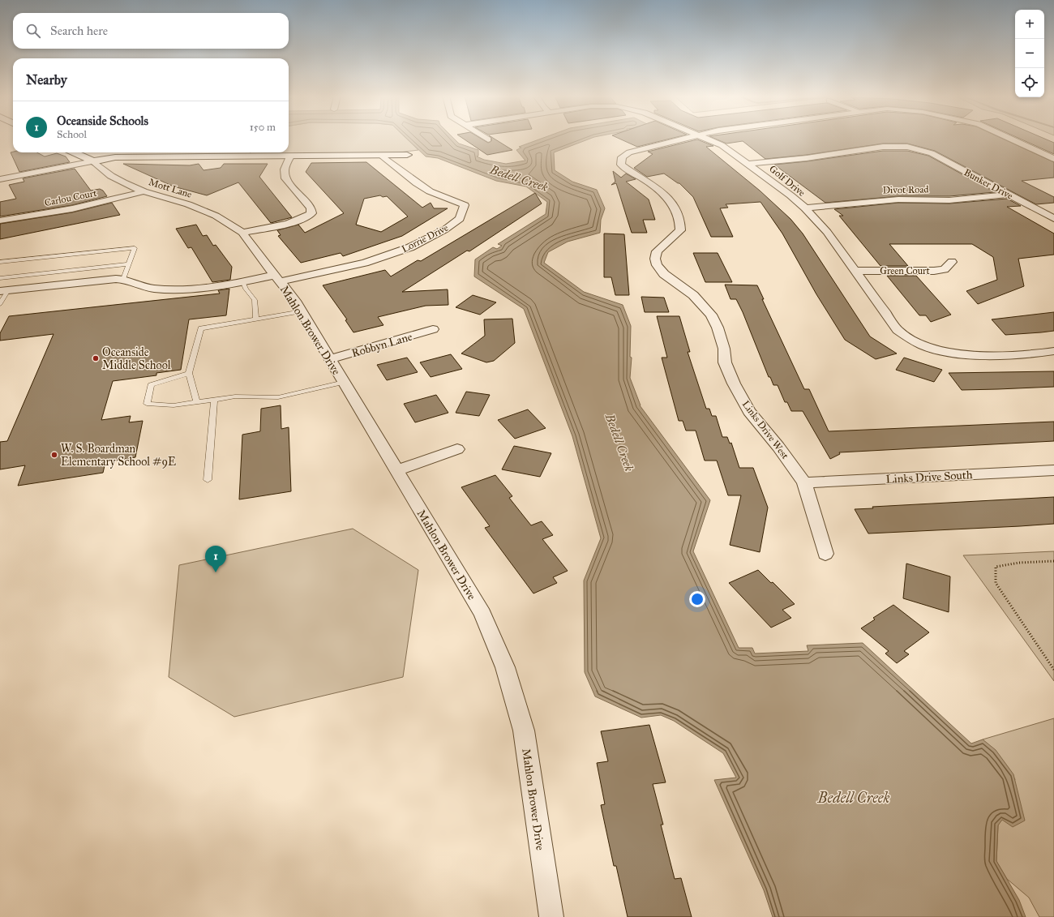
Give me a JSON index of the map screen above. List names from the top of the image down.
{
  "streets": {
    "street": [
      "Golf Drive",
      "Bunker Drive",
      "Mott Lane",
      "Divot Road",
      "Carlou Court",
      "Lorrie Drive",
      "Green Court",
      "Mahlon Brower Drive",
      "Robbyn Lane",
      "Links Drive West",
      "Links Drive South"
    ]
  },
  "crossings": [
    ["Golf Drive", "Bunker Drive"],
    ["Golf Drive", "Divot Road"],
    ["Golf Drive", "Green Court"],
    ["Bunker Drive", "Divot Road"],
    ["Mott Lane", "Carlou Court"],
    ["Mott Lane", "Mahlon Brower Drive"],
    ["Lorrie Drive", "Mahlon Brower Drive"],
    ["Mahlon Brower Drive", "Robbyn Lane"],
    ["Links Drive West", "Links Drive South"]
  ],
  "water": ["Bedell Creek"],
  "places": ["Oceanside Middle School", "W. S. Boardman Elementary School #9E"],
  "page": {
    "map_buttons": ["+", "−"],
    "search": "Search here",
    "heading": "Nearby",
    "list": [
      {
        "mark": "1",
        "name": "Oceanside Schools",
        "note": "School",
        "value": "150 m"
      }
    ],
    "pins": "1"
  }
}
